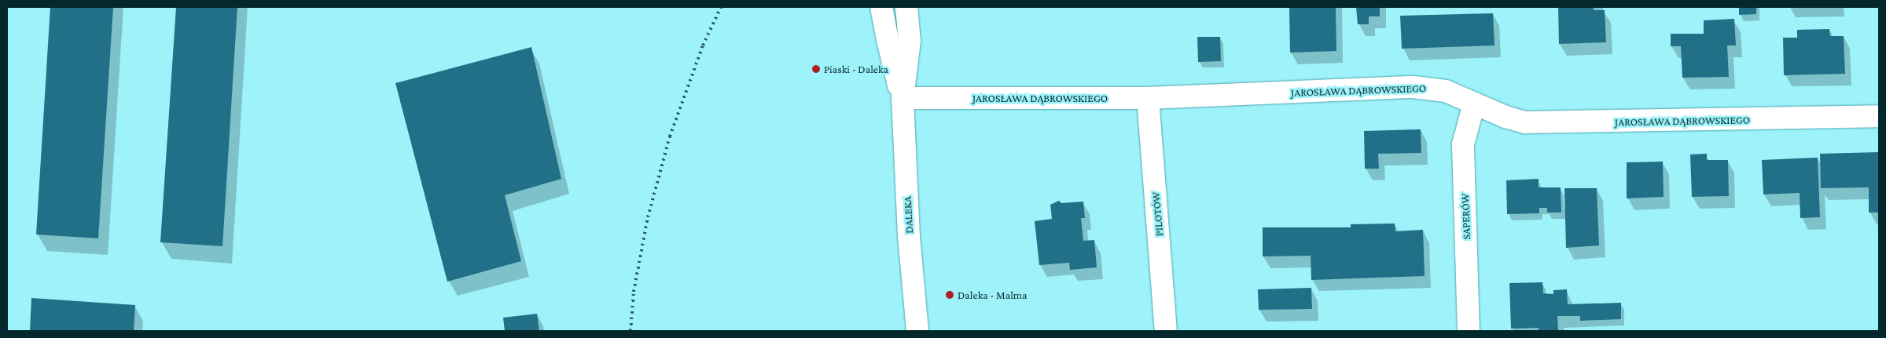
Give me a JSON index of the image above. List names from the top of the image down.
{
  "streets": {
    "street": [
      "JAROSŁAWA DĄBROWSKIEGO",
      "PILOTÓW",
      "DALEKA",
      "SAPERÓW"
    ]
  },
  "crossings": [
    ["JAROSŁAWA DĄBROWSKIEGO", "PILOTÓW"],
    ["JAROSŁAWA DĄBROWSKIEGO", "DALEKA"],
    ["JAROSŁAWA DĄBROWSKIEGO", "SAPERÓW"]
  ],
  "places": ["Piaski - Daleka", "Daleka - Malma"]
}
